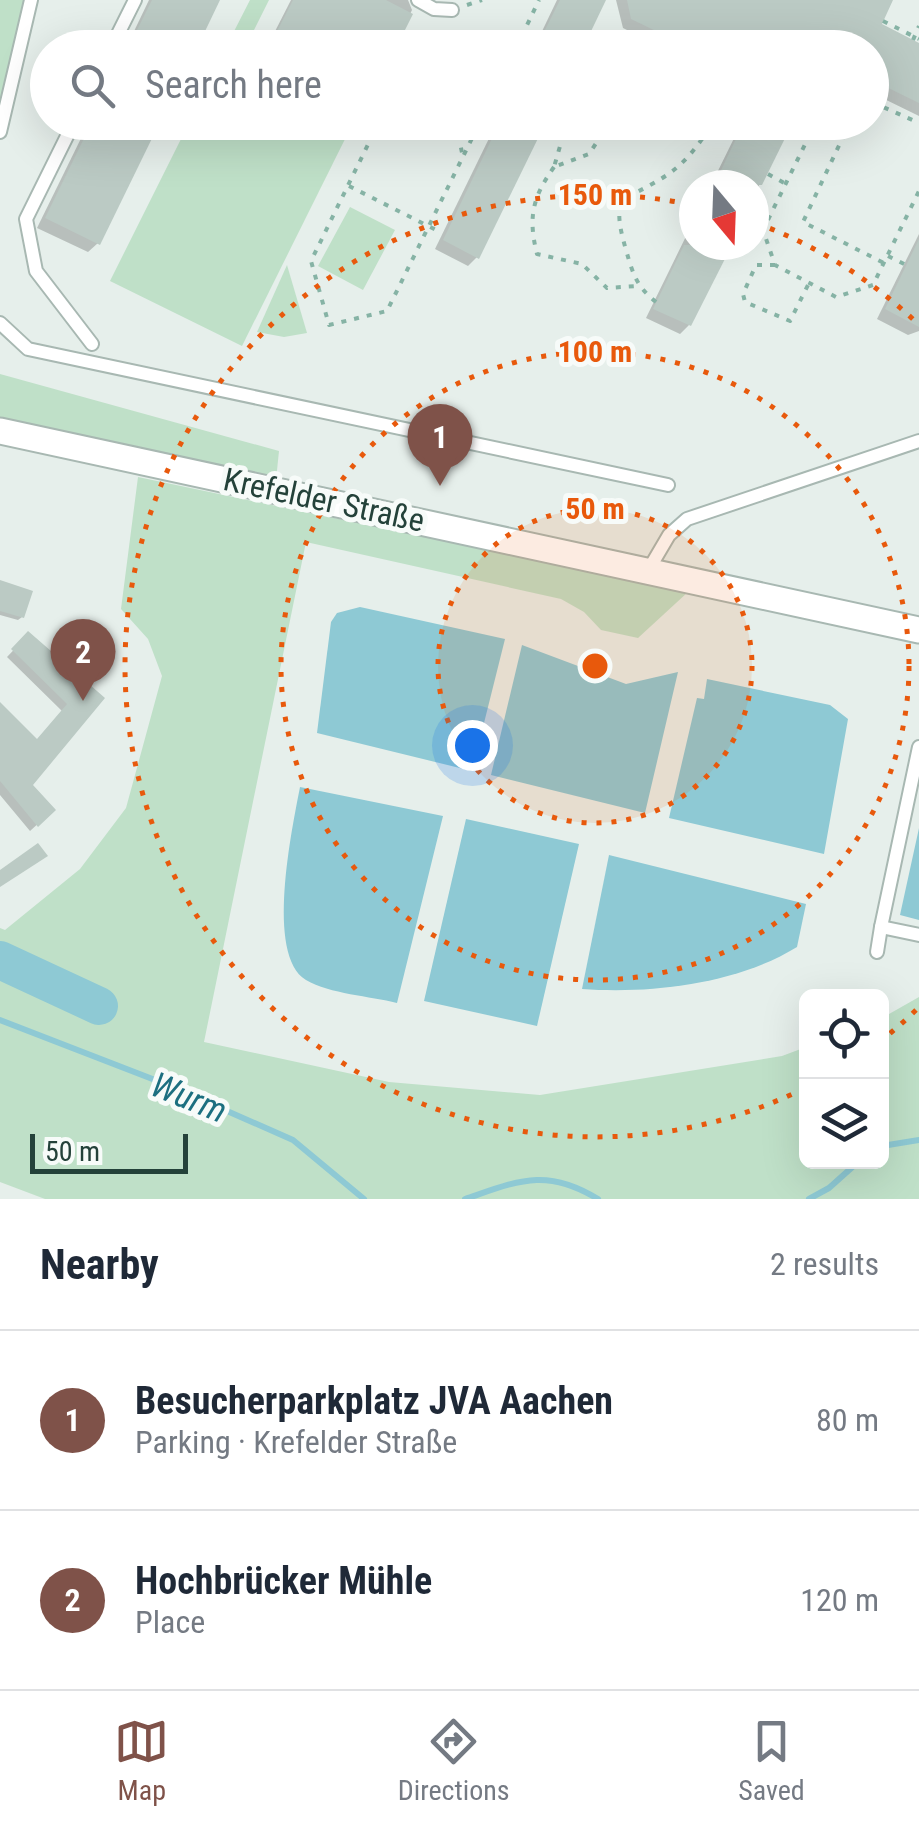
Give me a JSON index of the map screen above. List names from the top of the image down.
{
  "streets": {
    "street": ["Krefelder Straße"]
  },
  "water": ["Wurm"],
  "scale_bar": "50 m",
  "north": "bottom",
  "page": {
    "search": "Search here",
    "pins": ["1", "2"],
    "scale": "50 m",
    "heading": ["Nearby", "2 results"],
    "list": [
      {
        "mark": "1",
        "name": "Besucherparkplatz JVA Aachen",
        "note": "Parking · Krefelder Straße",
        "value": "80 m"
      },
      {
        "mark": "2",
        "name": "Hochbrücker Mühle",
        "note": "Place",
        "value": "120 m"
      }
    ],
    "nav": ["Map", "Directions", "Saved"]
  },
  "rings": ["150 m", "100 m", "50 m"]
}
